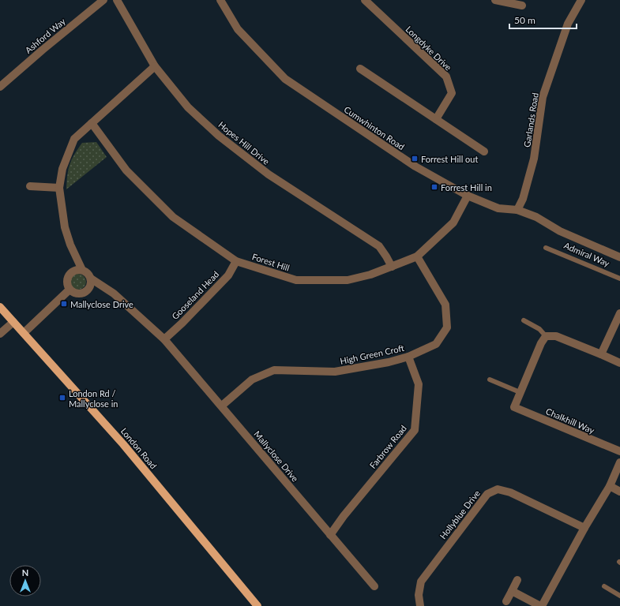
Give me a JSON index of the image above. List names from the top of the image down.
{
  "streets": {
    "main road": ["London Road"],
    "street": [
      "Ashford Way",
      "Longdyke Drive",
      "Garlands Road",
      "Cumwhinton Road",
      "Hopes Hill Drive",
      "Forest Hill",
      "Gooseland Head",
      "High Green Croft",
      "Chalkhill Way",
      "Farbrow Road",
      "Mallyclose Drive",
      "Hollyblue Drive"
    ],
    "lane": ["Admiral Way"]
  },
  "crossings": [
    ["Garlands Road", "Cumwhinton Road"],
    ["Cumwhinton Road", "Forest Hill"],
    ["Hopes Hill Drive", "Forest Hill"],
    ["Hopes Hill Drive", "Mallyclose Drive"],
    ["Forest Hill", "Gooseland Head"],
    ["Forest Hill", "High Green Croft"],
    ["Forest Hill", "Mallyclose Drive"],
    ["Gooseland Head", "Mallyclose Drive"],
    ["High Green Croft", "Farbrow Road"],
    ["High Green Croft", "Mallyclose Drive"],
    ["Farbrow Road", "Mallyclose Drive"]
  ],
  "places": {
    "transit": [
      "Forrest Hill out",
      "Forrest Hill in",
      "Mallyclose Drive",
      "London Rd / Mallyclose in"
    ]
  },
  "scale_bar": "50 m",
  "north": "top"
}
